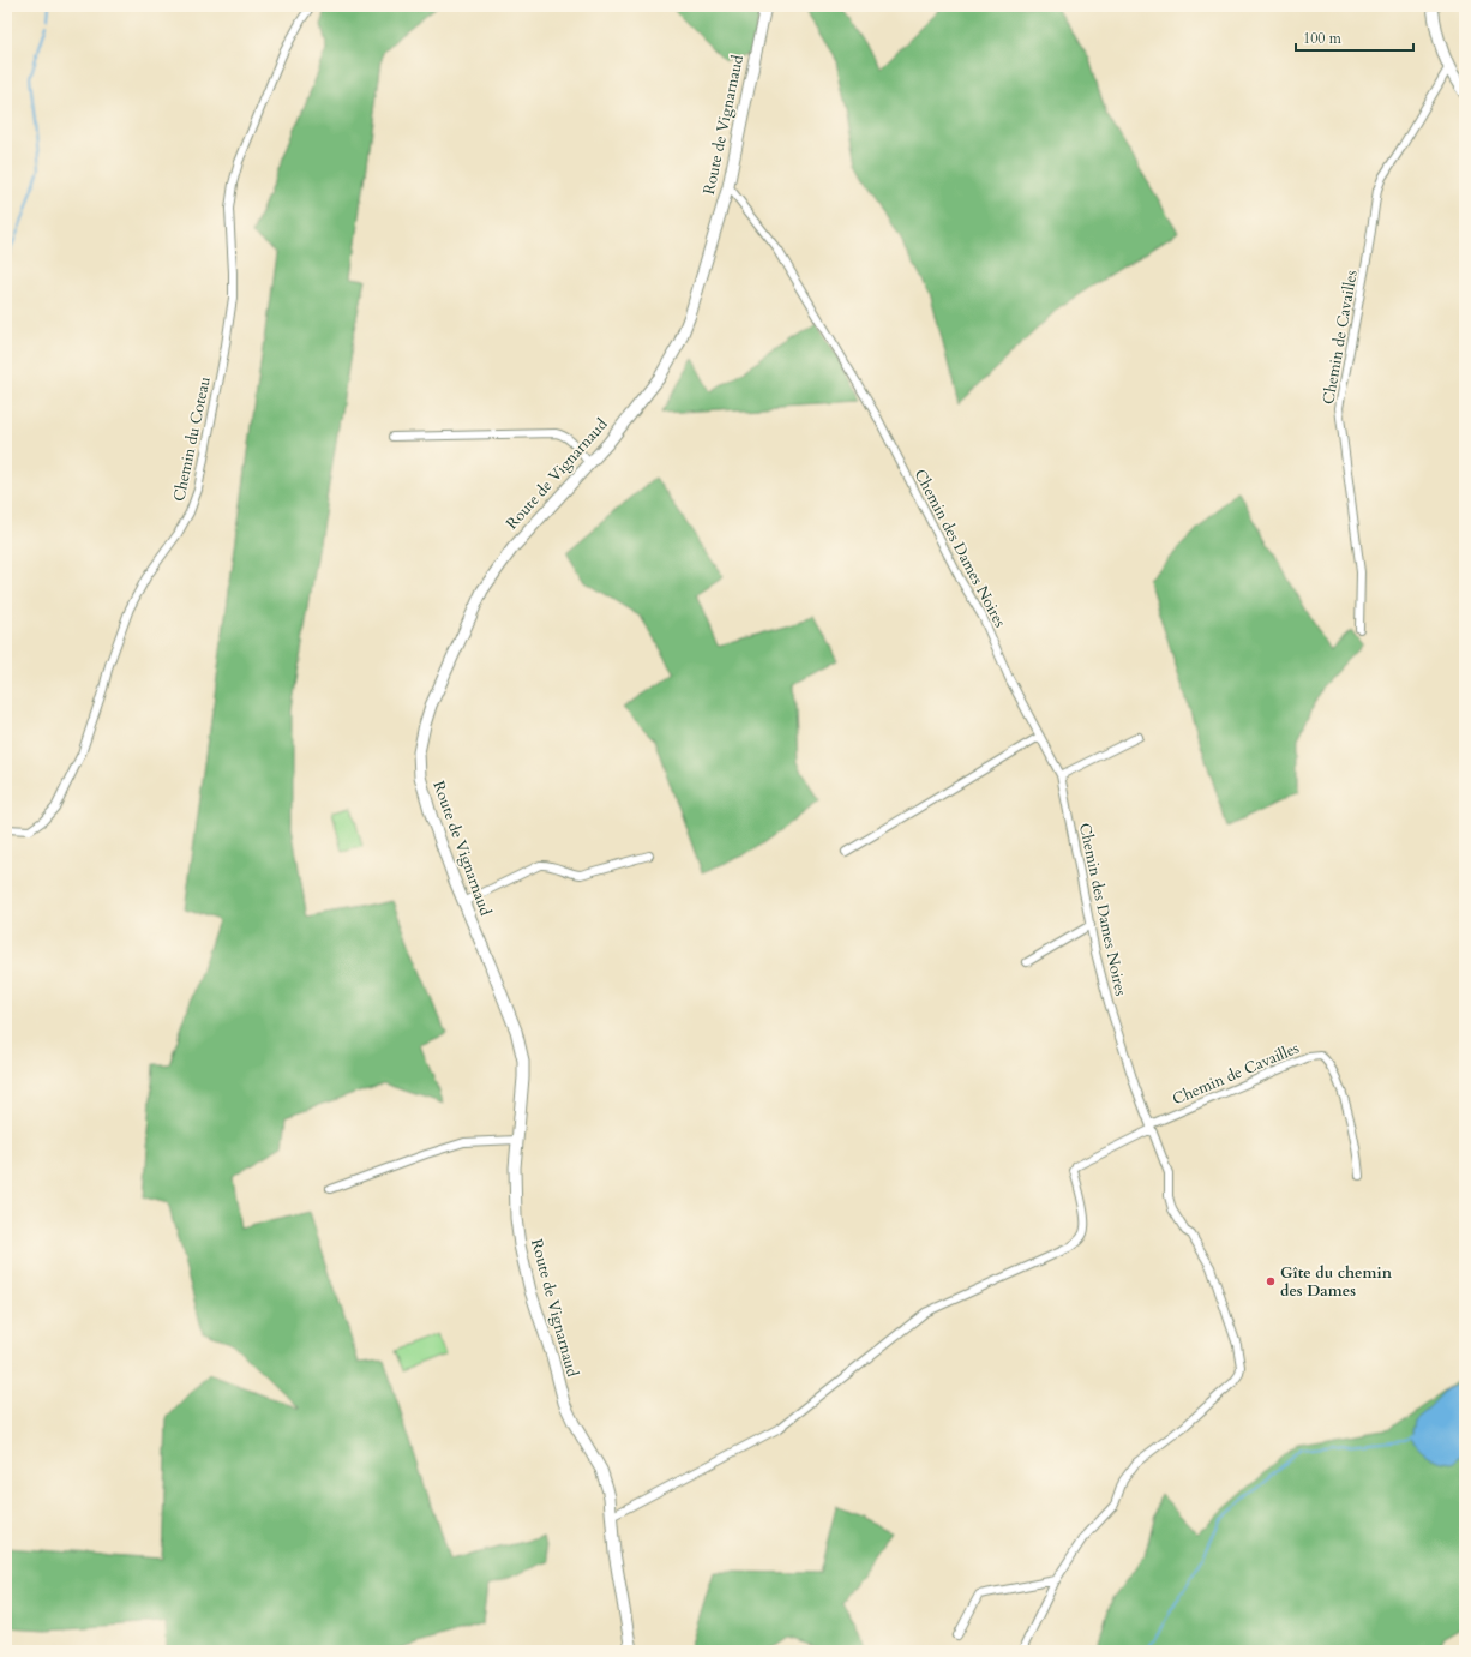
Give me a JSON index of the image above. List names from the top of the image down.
{
  "streets": {
    "street": [
      "Route de Vignarnaud",
      "Chemin de Cavailles",
      "Chemin du Coteau",
      "Chemin des Dames Noires"
    ]
  },
  "crossings": [
    ["Route de Vignarnaud", "Chemin des Dames Noires"],
    ["Chemin de Cavailles", "Chemin des Dames Noires"]
  ],
  "places": ["Gîte du chemin des Dames"],
  "scale_bar": "100 m"
}
